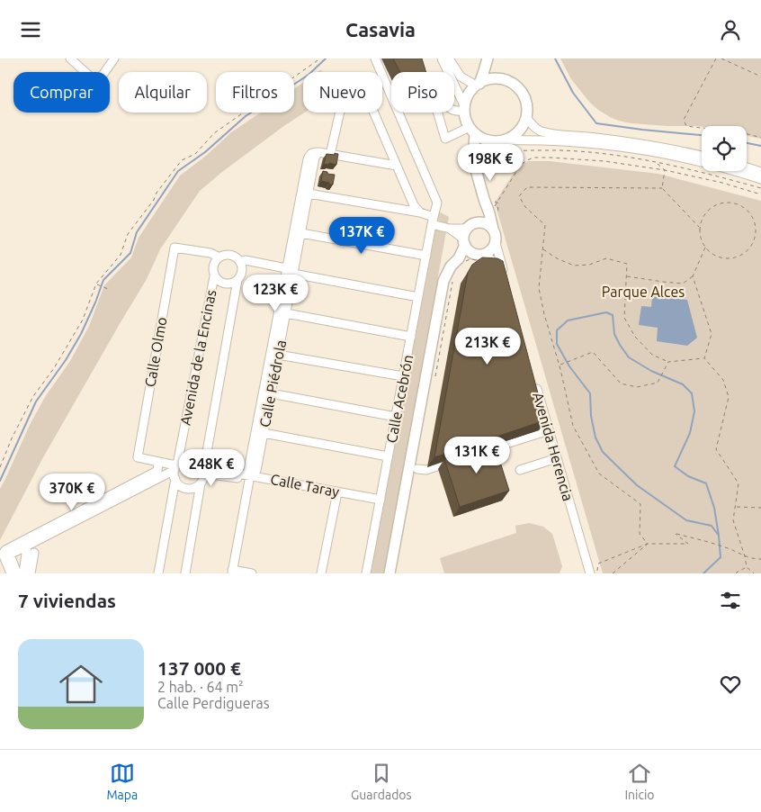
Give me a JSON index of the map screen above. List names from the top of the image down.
{
  "streets": {
    "street": [
      "Calle Olmo",
      "Avenida de la Encinas",
      "Calle Piédrola",
      "Calle Acebrón",
      "Avenida Herencia",
      "Calle Taray"
    ]
  },
  "crossings": [
    ["Calle Olmo", "Avenida de la Encinas"],
    ["Avenida de la Encinas", "Calle Taray"],
    ["Calle Piédrola", "Calle Taray"],
    ["Calle Acebrón", "Calle Taray"]
  ],
  "parks": ["Parque Alces"],
  "page": {
    "header": "Casavia",
    "chip": [
      "Comprar",
      "Alquilar",
      "Filtros",
      "Nuevo",
      "Piso"
    ],
    "price": [
      "198K €",
      "137K €",
      "123K €",
      "213K €",
      "131K €",
      "248K €",
      "370K €"
    ],
    "heading": "7 viviendas",
    "list": [
      {
        "name": "137 000 €",
        "note": "2 hab. · 64 m² · Calle Perdigueras"
      }
    ],
    "tabs": ["Mapa", "Guardados", "Inicio"]
  }
}
